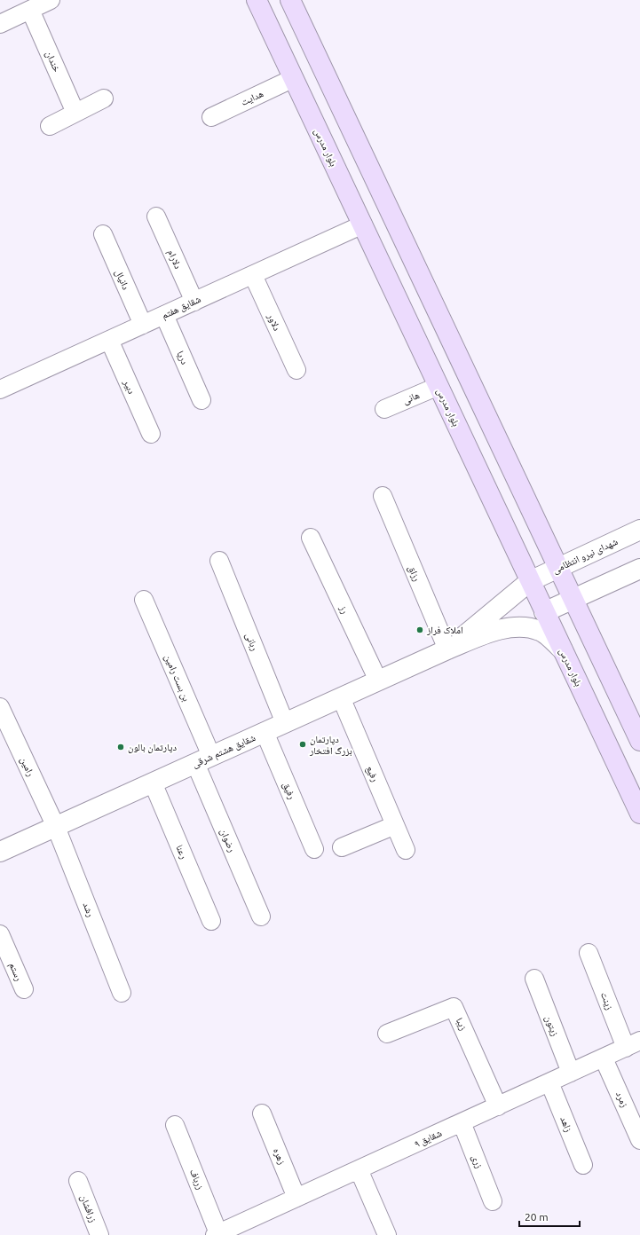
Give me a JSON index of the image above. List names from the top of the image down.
{
  "streets": {
    "main road": ["بلوار مدرس"],
    "street": [
      "خندان",
      "هدایت",
      "دلارام",
      "دانیال",
      "شقایق هفتم",
      "دلاور",
      "دریا",
      "دبیر",
      "هانی",
      "شهدای نیرو انتظامی",
      "رزاق",
      "رز",
      "ربانی",
      "بن بست رامین",
      "شقایق هشتم شرقی",
      "رامین",
      "رفیع",
      "رفیق",
      "رضوان",
      "رعنا",
      "رشد",
      "رستم",
      "زینت",
      "زیبا",
      "زیتون",
      "زمرد",
      "زاهد",
      "شقایق ۹",
      "زهره",
      "زری",
      "زرباف",
      "زرافشان"
    ]
  },
  "crossings": [
    ["هدایت", "بلوار مدرس"],
    ["بلوار مدرس", "شقایق هفتم"],
    ["بلوار مدرس", "هانی"],
    ["بلوار مدرس", "شهدای نیرو انتظامی"],
    ["بلوار مدرس", "شقایق هشتم شرقی"],
    ["دلارام", "شقایق هفتم"],
    ["دانیال", "شقایق هفتم"],
    ["شقایق هفتم", "دلاور"],
    ["شقایق هفتم", "دریا"],
    ["شقایق هفتم", "دبیر"],
    ["شهدای نیرو انتظامی", "شقایق هشتم شرقی"],
    ["رزاق", "شقایق هشتم شرقی"],
    ["رز", "شقایق هشتم شرقی"],
    ["ربانی", "شقایق هشتم شرقی"],
    ["بن بست رامین", "شقایق هشتم شرقی"],
    ["بن بست رامین", "رضوان"],
    ["شقایق هشتم شرقی", "رامین"],
    ["شقایق هشتم شرقی", "رفیع"],
    ["شقایق هشتم شرقی", "رفیق"],
    ["شقایق هشتم شرقی", "رضوان"],
    ["شقایق هشتم شرقی", "رعنا"],
    ["شقایق هشتم شرقی", "رشد"],
    ["رامین", "رشد"],
    ["زینت", "شقایق ۹"],
    ["زیبا", "شقایق ۹"],
    ["زیتون", "شقایق ۹"],
    ["زمرد", "شقایق ۹"],
    ["زاهد", "شقایق ۹"],
    ["شقایق ۹", "زهره"],
    ["شقایق ۹", "زری"],
    ["شقایق ۹", "زرباف"]
  ],
  "places": ["املاک فراز", "دپارتمان بزرگ افتخار", "دپارتمان بالون"],
  "scale_bar": "20 m"
}
